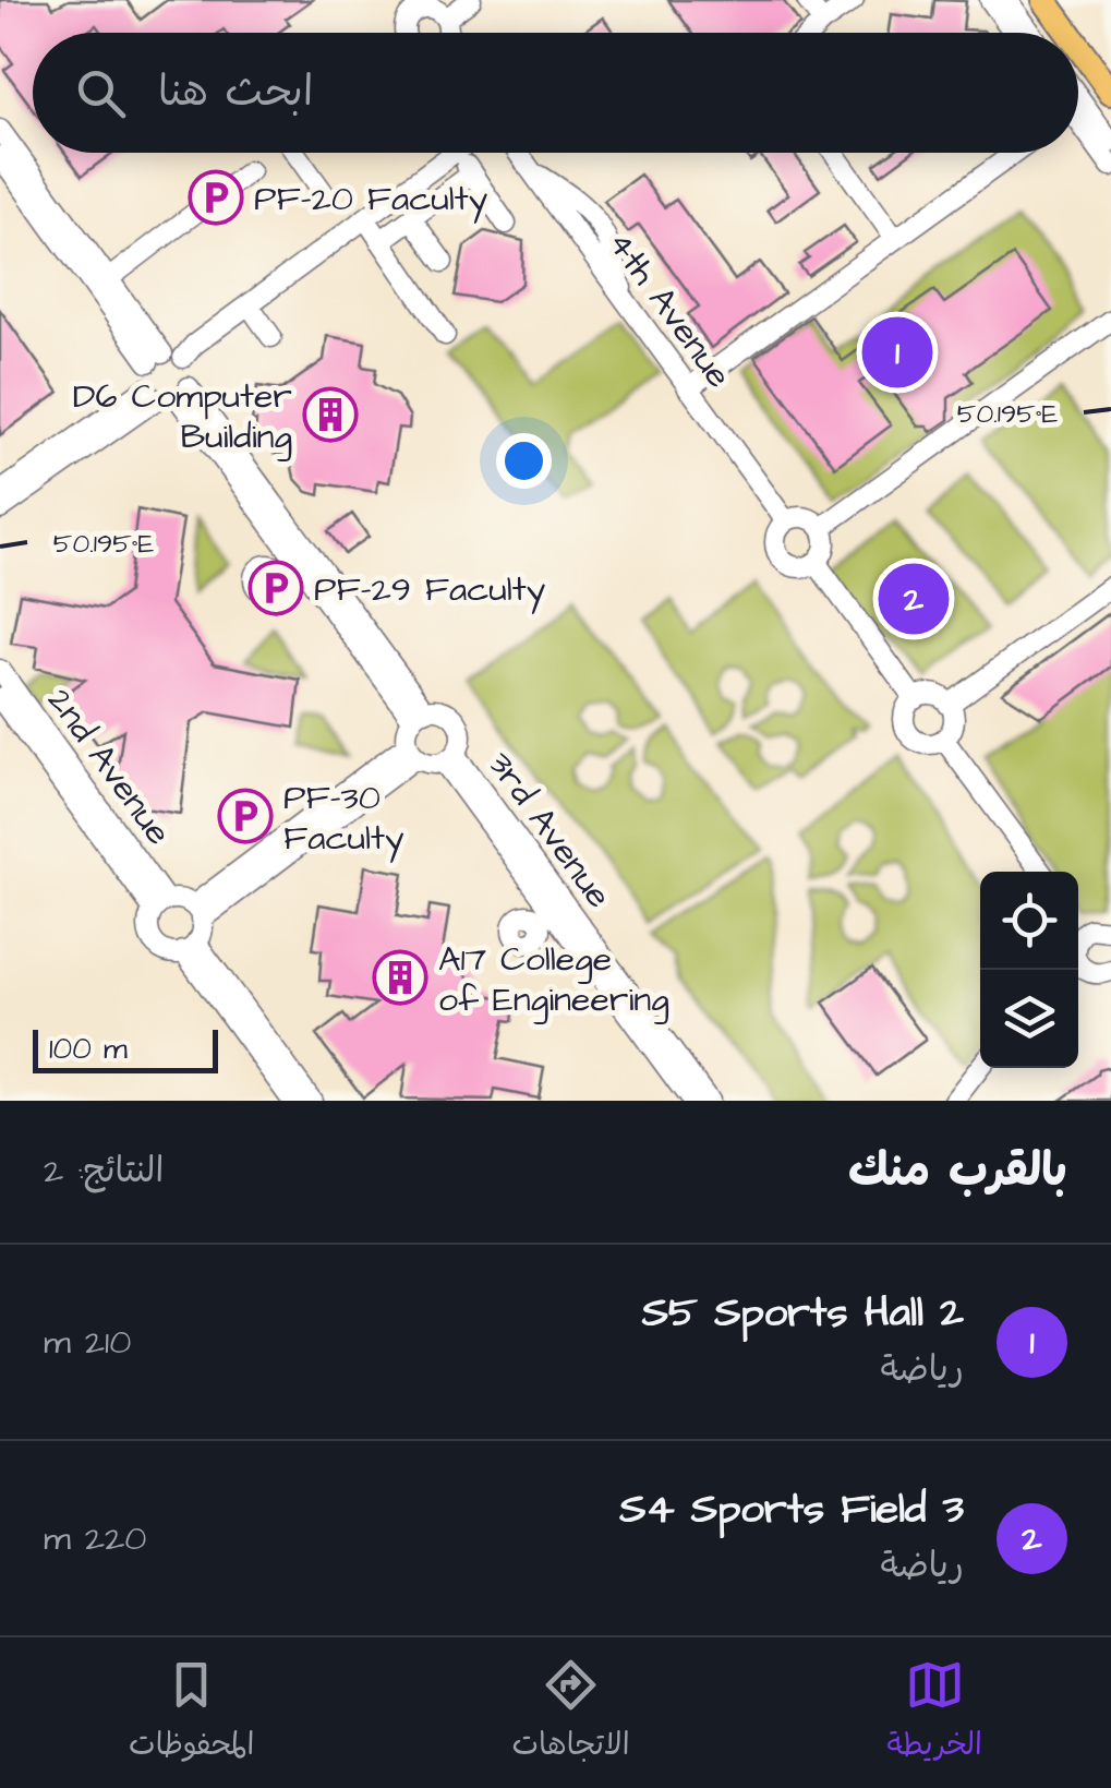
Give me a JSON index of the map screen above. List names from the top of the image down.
{
  "streets": {
    "street": ["4th Avenue", "2nd Avenue", "3rd Avenue"]
  },
  "places": {
    "parking": ["PF-20 Faculty", "PF-29 Faculty", "PF-30 Faculty"],
    "building": ["D6 Computer Building", "A17 College of Engineering"]
  },
  "scale_bar": "100 m",
  "page": {
    "search": "ابحث هنا",
    "pins": ["1", "2"],
    "scale": "100 m",
    "heading": ["بالقرب منك", "النتائج: 2"],
    "list": [
      {
        "mark": "1",
        "name": "S5 Sports Hall 2",
        "note": "رياضة",
        "value": "210 m"
      },
      {
        "mark": "2",
        "name": "S4 Sports Field 3",
        "note": "رياضة",
        "value": "220 m"
      }
    ],
    "nav": ["الخريطة", "الاتجاهات", "المحفوظات"]
  },
  "coordinates": ["50.195°E"]
}
